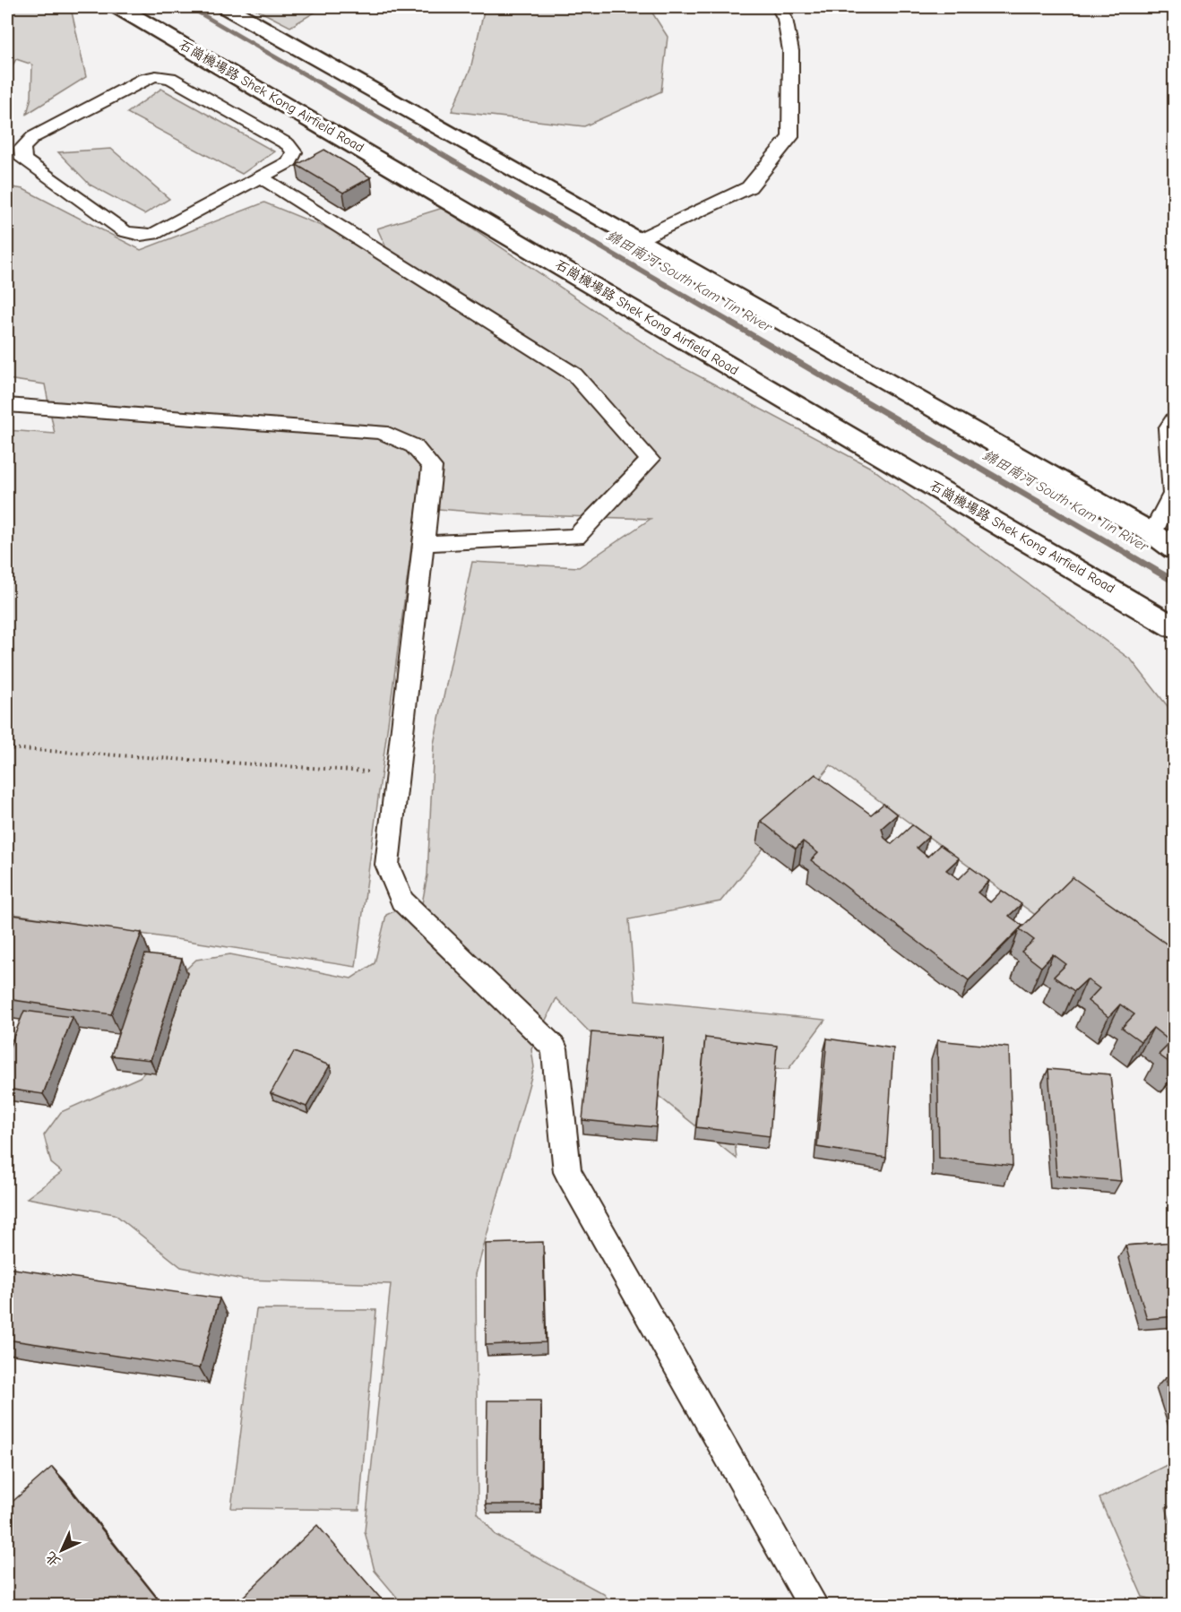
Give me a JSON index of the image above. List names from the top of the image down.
{
  "streets": {
    "street": ["石崗機場路 Shek Kong Airfield Road"]
  },
  "water": ["錦田南河 South Kam Tin River"],
  "north": "bottom left"
}
